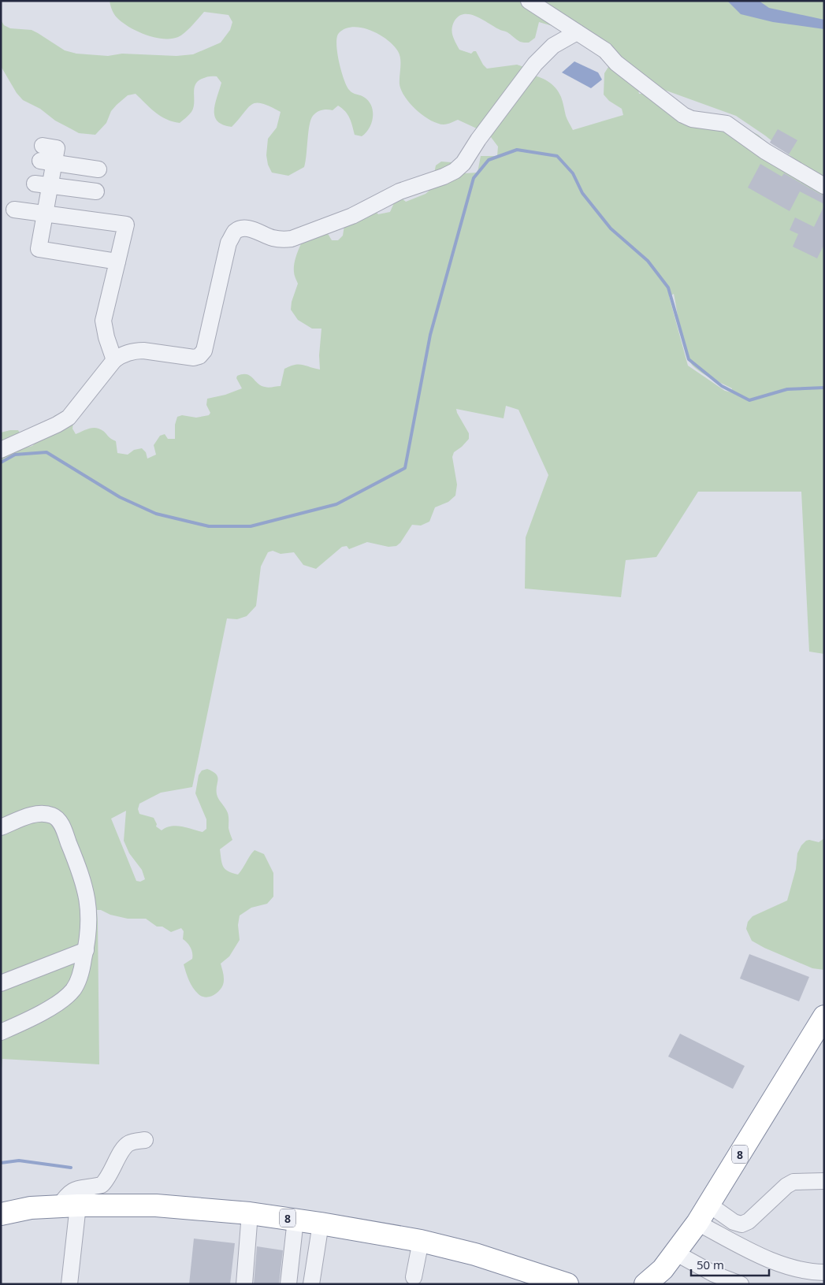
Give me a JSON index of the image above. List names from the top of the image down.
{
  "streets": {
    "highway": ["8"]
  },
  "scale_bar": "50 m"
}
